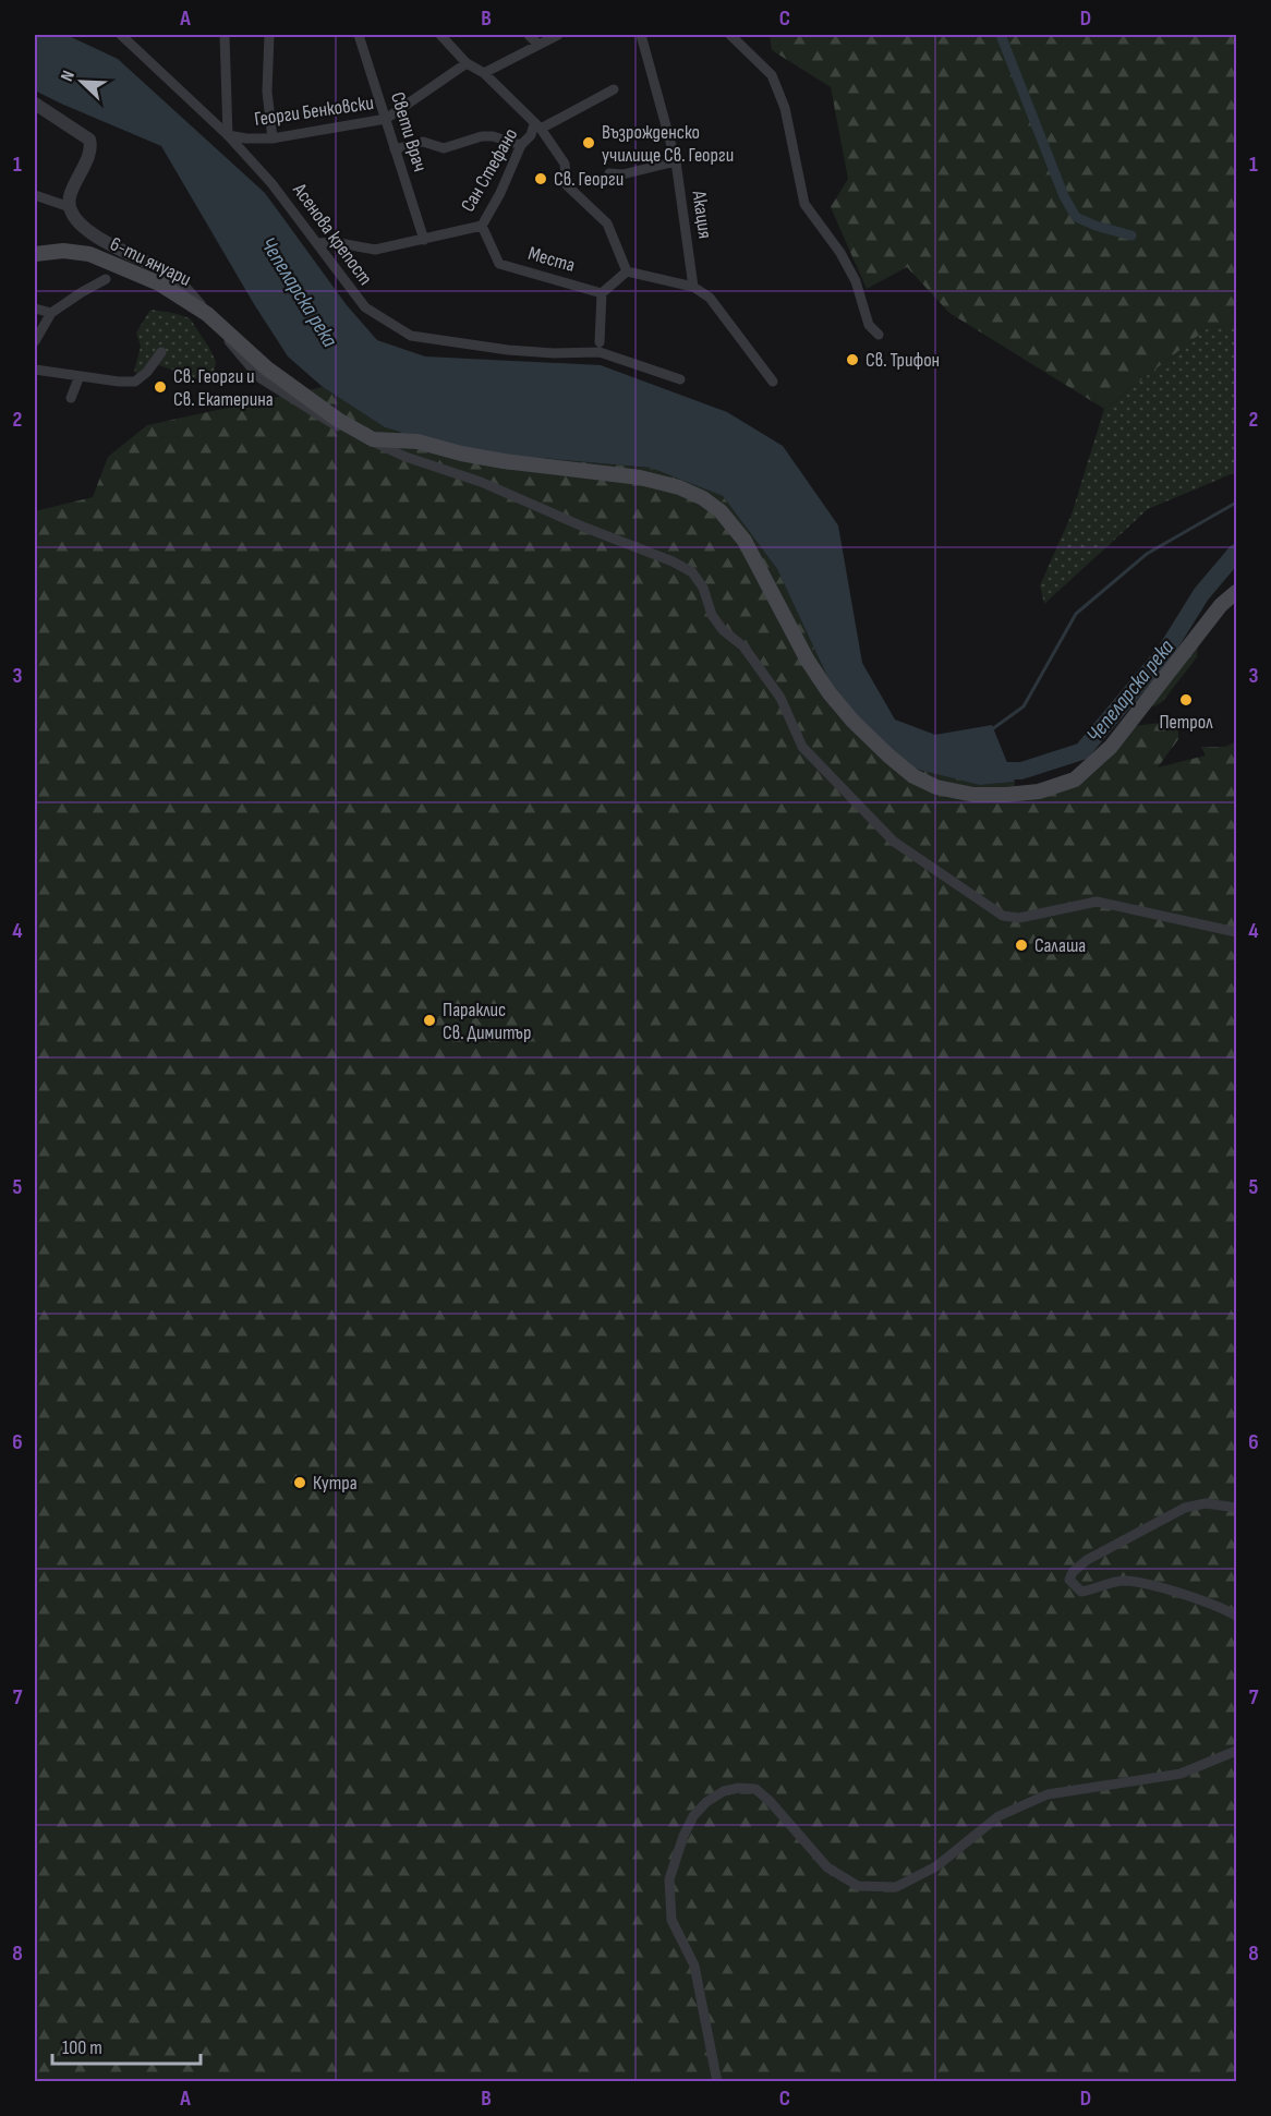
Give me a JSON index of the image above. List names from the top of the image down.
{
  "streets": {
    "main road": ["6-ти януари"],
    "street": [
      "Георги Бенковски",
      "Свети Врач",
      "Сан Стефано",
      "Акация",
      "Асенова крепост",
      "Места"
    ]
  },
  "crossings": [
    ["Георги Бенковски", "Свети Врач"],
    ["Георги Бенковски", "Асенова крепост"],
    ["Свети Врач", "Сан Стефано"],
    ["Сан Стефано", "Асенова крепост"],
    ["Сан Стефано", "Места"]
  ],
  "water": ["Чепеларска река"],
  "places": [
    "Възрожденско училище Св. Георги",
    "Св. Георги",
    "Св. Трифон",
    "Св. Георги и Св. Екатерина",
    "Петрол",
    "Салаша",
    "Параклис Св. Димитър",
    "Кутра"
  ],
  "scale_bar": "100 m",
  "north": "top left",
  "grid": {
    "columns": [
      "A",
      "B",
      "C",
      "D"
    ],
    "rows": [
      "1",
      "2",
      "3",
      "4",
      "5",
      "6",
      "7",
      "8"
    ]
  }
}
